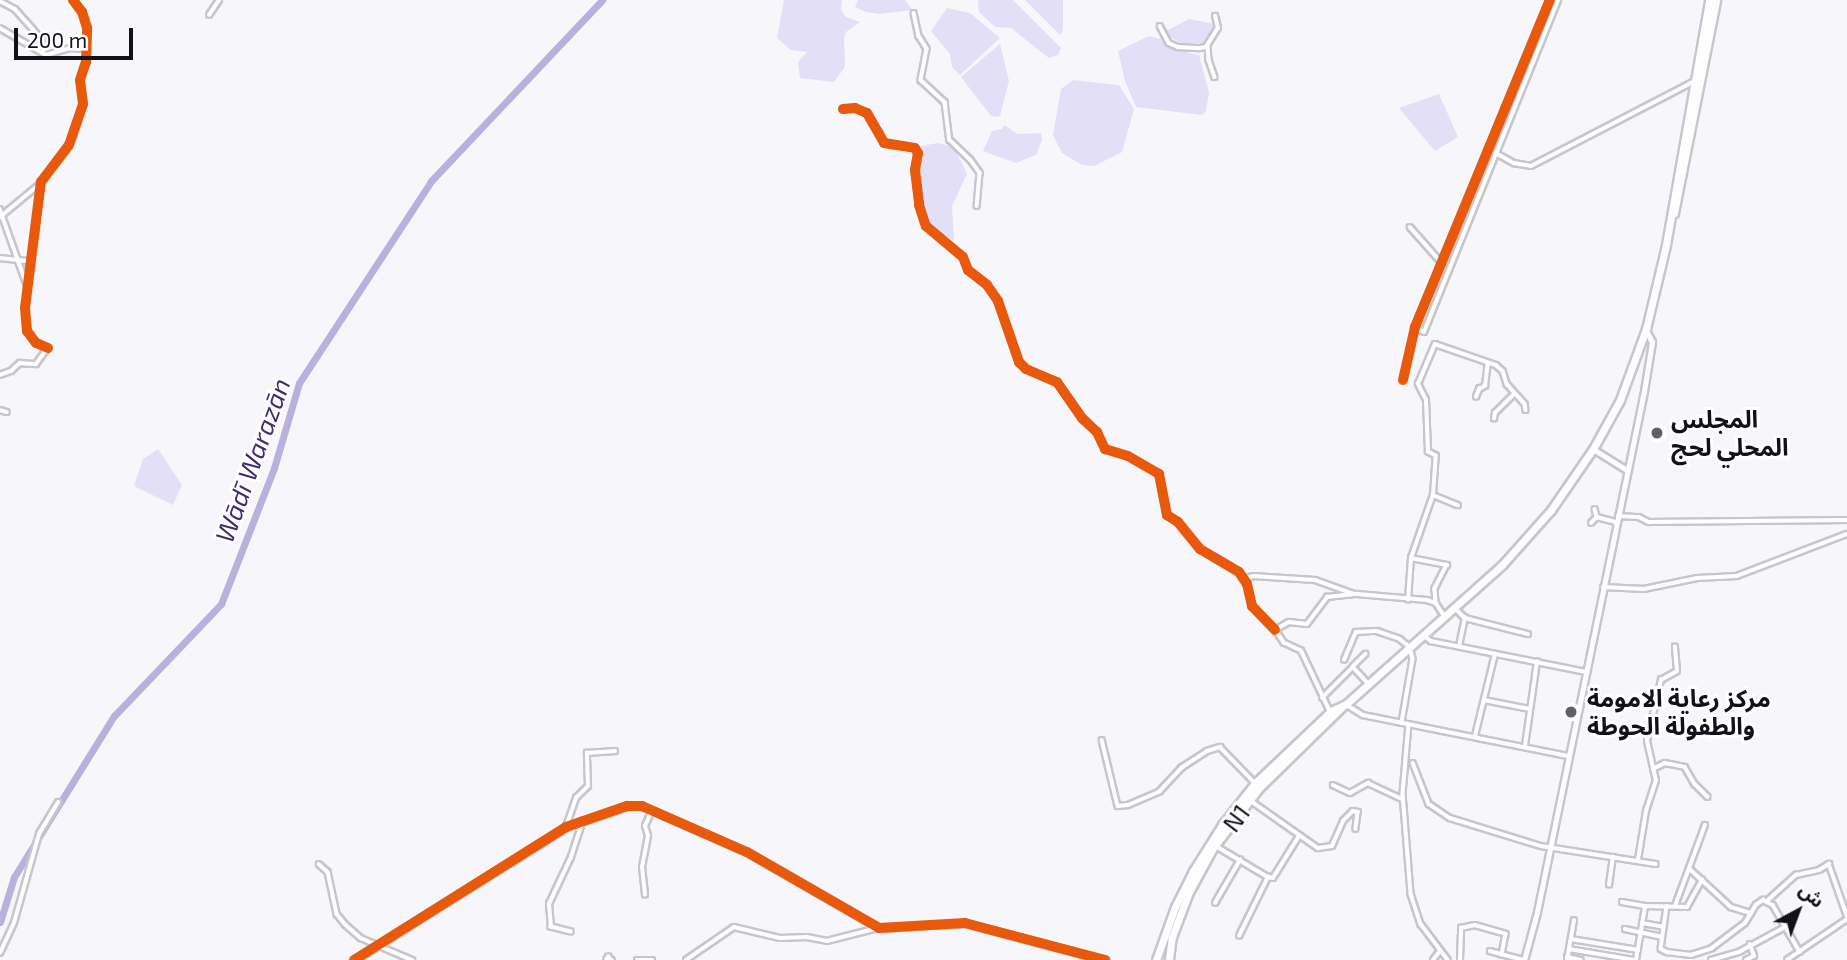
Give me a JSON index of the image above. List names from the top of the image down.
{
  "streets": {
    "highway": ["N1"]
  },
  "water": ["Wādī Warazān"],
  "places": ["المجلس المحلي لحج", "مركز رعاية الامومة والطفولة الحوطة"],
  "scale_bar": "200 m",
  "north": "top right"
}
